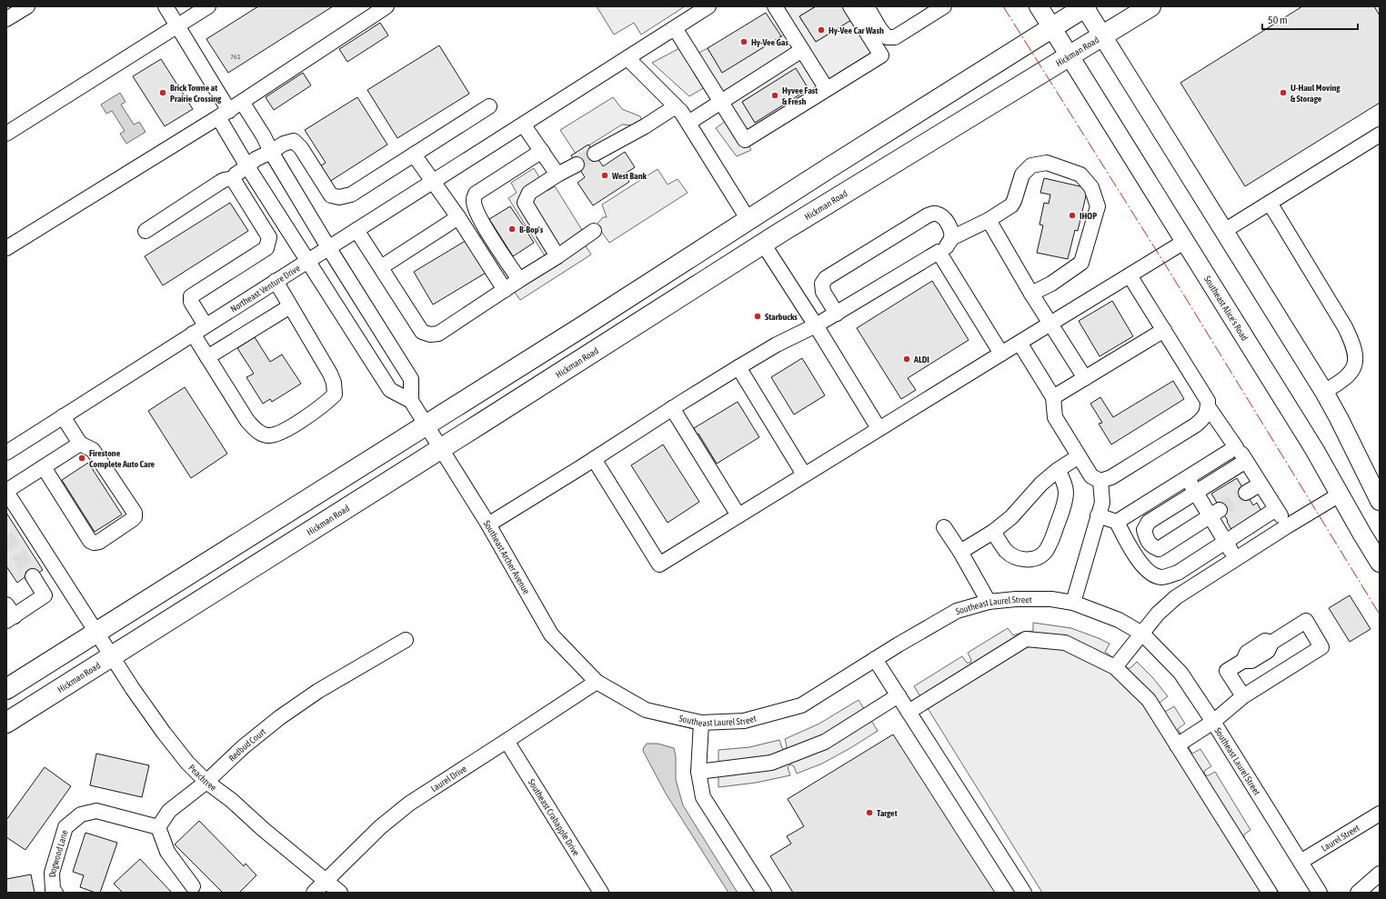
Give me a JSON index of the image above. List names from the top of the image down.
{
  "streets": {
    "highway": ["Hickman Road"],
    "main road": ["Southeast Alice's Road"],
    "street": [
      "Northeast Venture Drive",
      "Southeast Archer Avenue",
      "Southeast Laurel Street",
      "Redbud Court",
      "Peachtree",
      "Laurel Drive",
      "Southeast Crabapple Drive",
      "Laurel Street",
      "Dogwood Lane"
    ]
  },
  "crossings": [
    ["Hickman Road", "Southeast Alice's Road"],
    ["Hickman Road", "Southeast Archer Avenue"],
    ["Hickman Road", "Peachtree"],
    ["Southeast Archer Avenue", "Southeast Laurel Street"],
    ["Southeast Archer Avenue", "Laurel Drive"],
    ["Southeast Laurel Street", "Laurel Drive"],
    ["Southeast Laurel Street", "Laurel Street"],
    ["Redbud Court", "Peachtree"],
    ["Redbud Court", "Dogwood Lane"],
    ["Peachtree", "Laurel Drive"],
    ["Laurel Drive", "Southeast Crabapple Drive"]
  ],
  "places": [
    "Hy-Vee Car Wash",
    "Hy-Vee Gas",
    "Brick Towne at Prairie Crossing",
    "U-Haul Moving & Storage",
    "Hyvee Fast & Fresh",
    "West Bank",
    "IHOP",
    "B-Bop's",
    "Starbucks",
    "ALDI",
    "Firestone Complete Auto Care",
    "Target"
  ],
  "house_numbers": ["761"],
  "scale_bar": "50 m"
}
